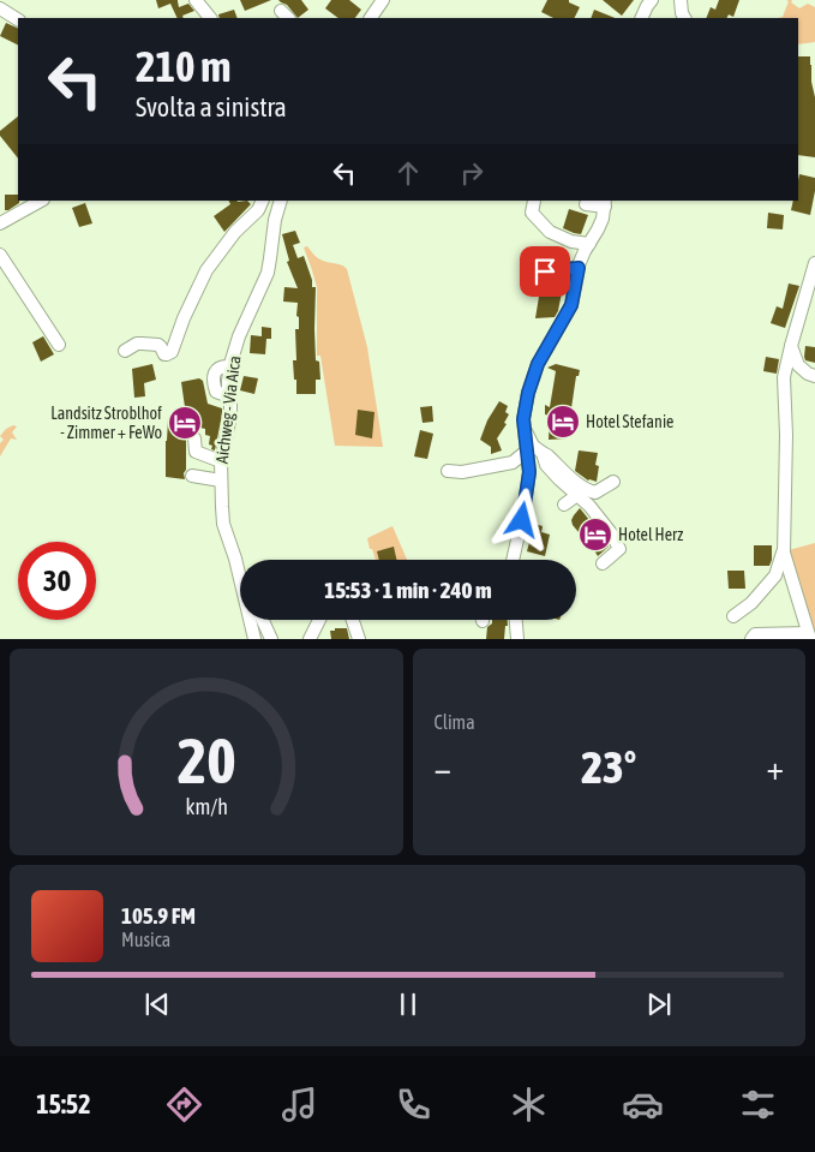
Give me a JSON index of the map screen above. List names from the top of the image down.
{
  "streets": {
    "street": ["Aichweg - Via Aica"]
  },
  "places": {
    "hotel": ["Hotel Stefanie", "Landsitz Stroblhof - Zimmer + FeWo", "Hotel Herz"]
  },
  "page": {
    "turn": ["210 m", "Svolta a sinistra"],
    "limit": "30",
    "trip": "15:53 · 1 min · 240 m",
    "tile": "Clima",
    "heat": ["−", "23°", "+"],
    "song": ["105.9 FM", "Musica"],
    "tabs": "15:52",
    "gauge": ["20", "km/h"]
  }
}
